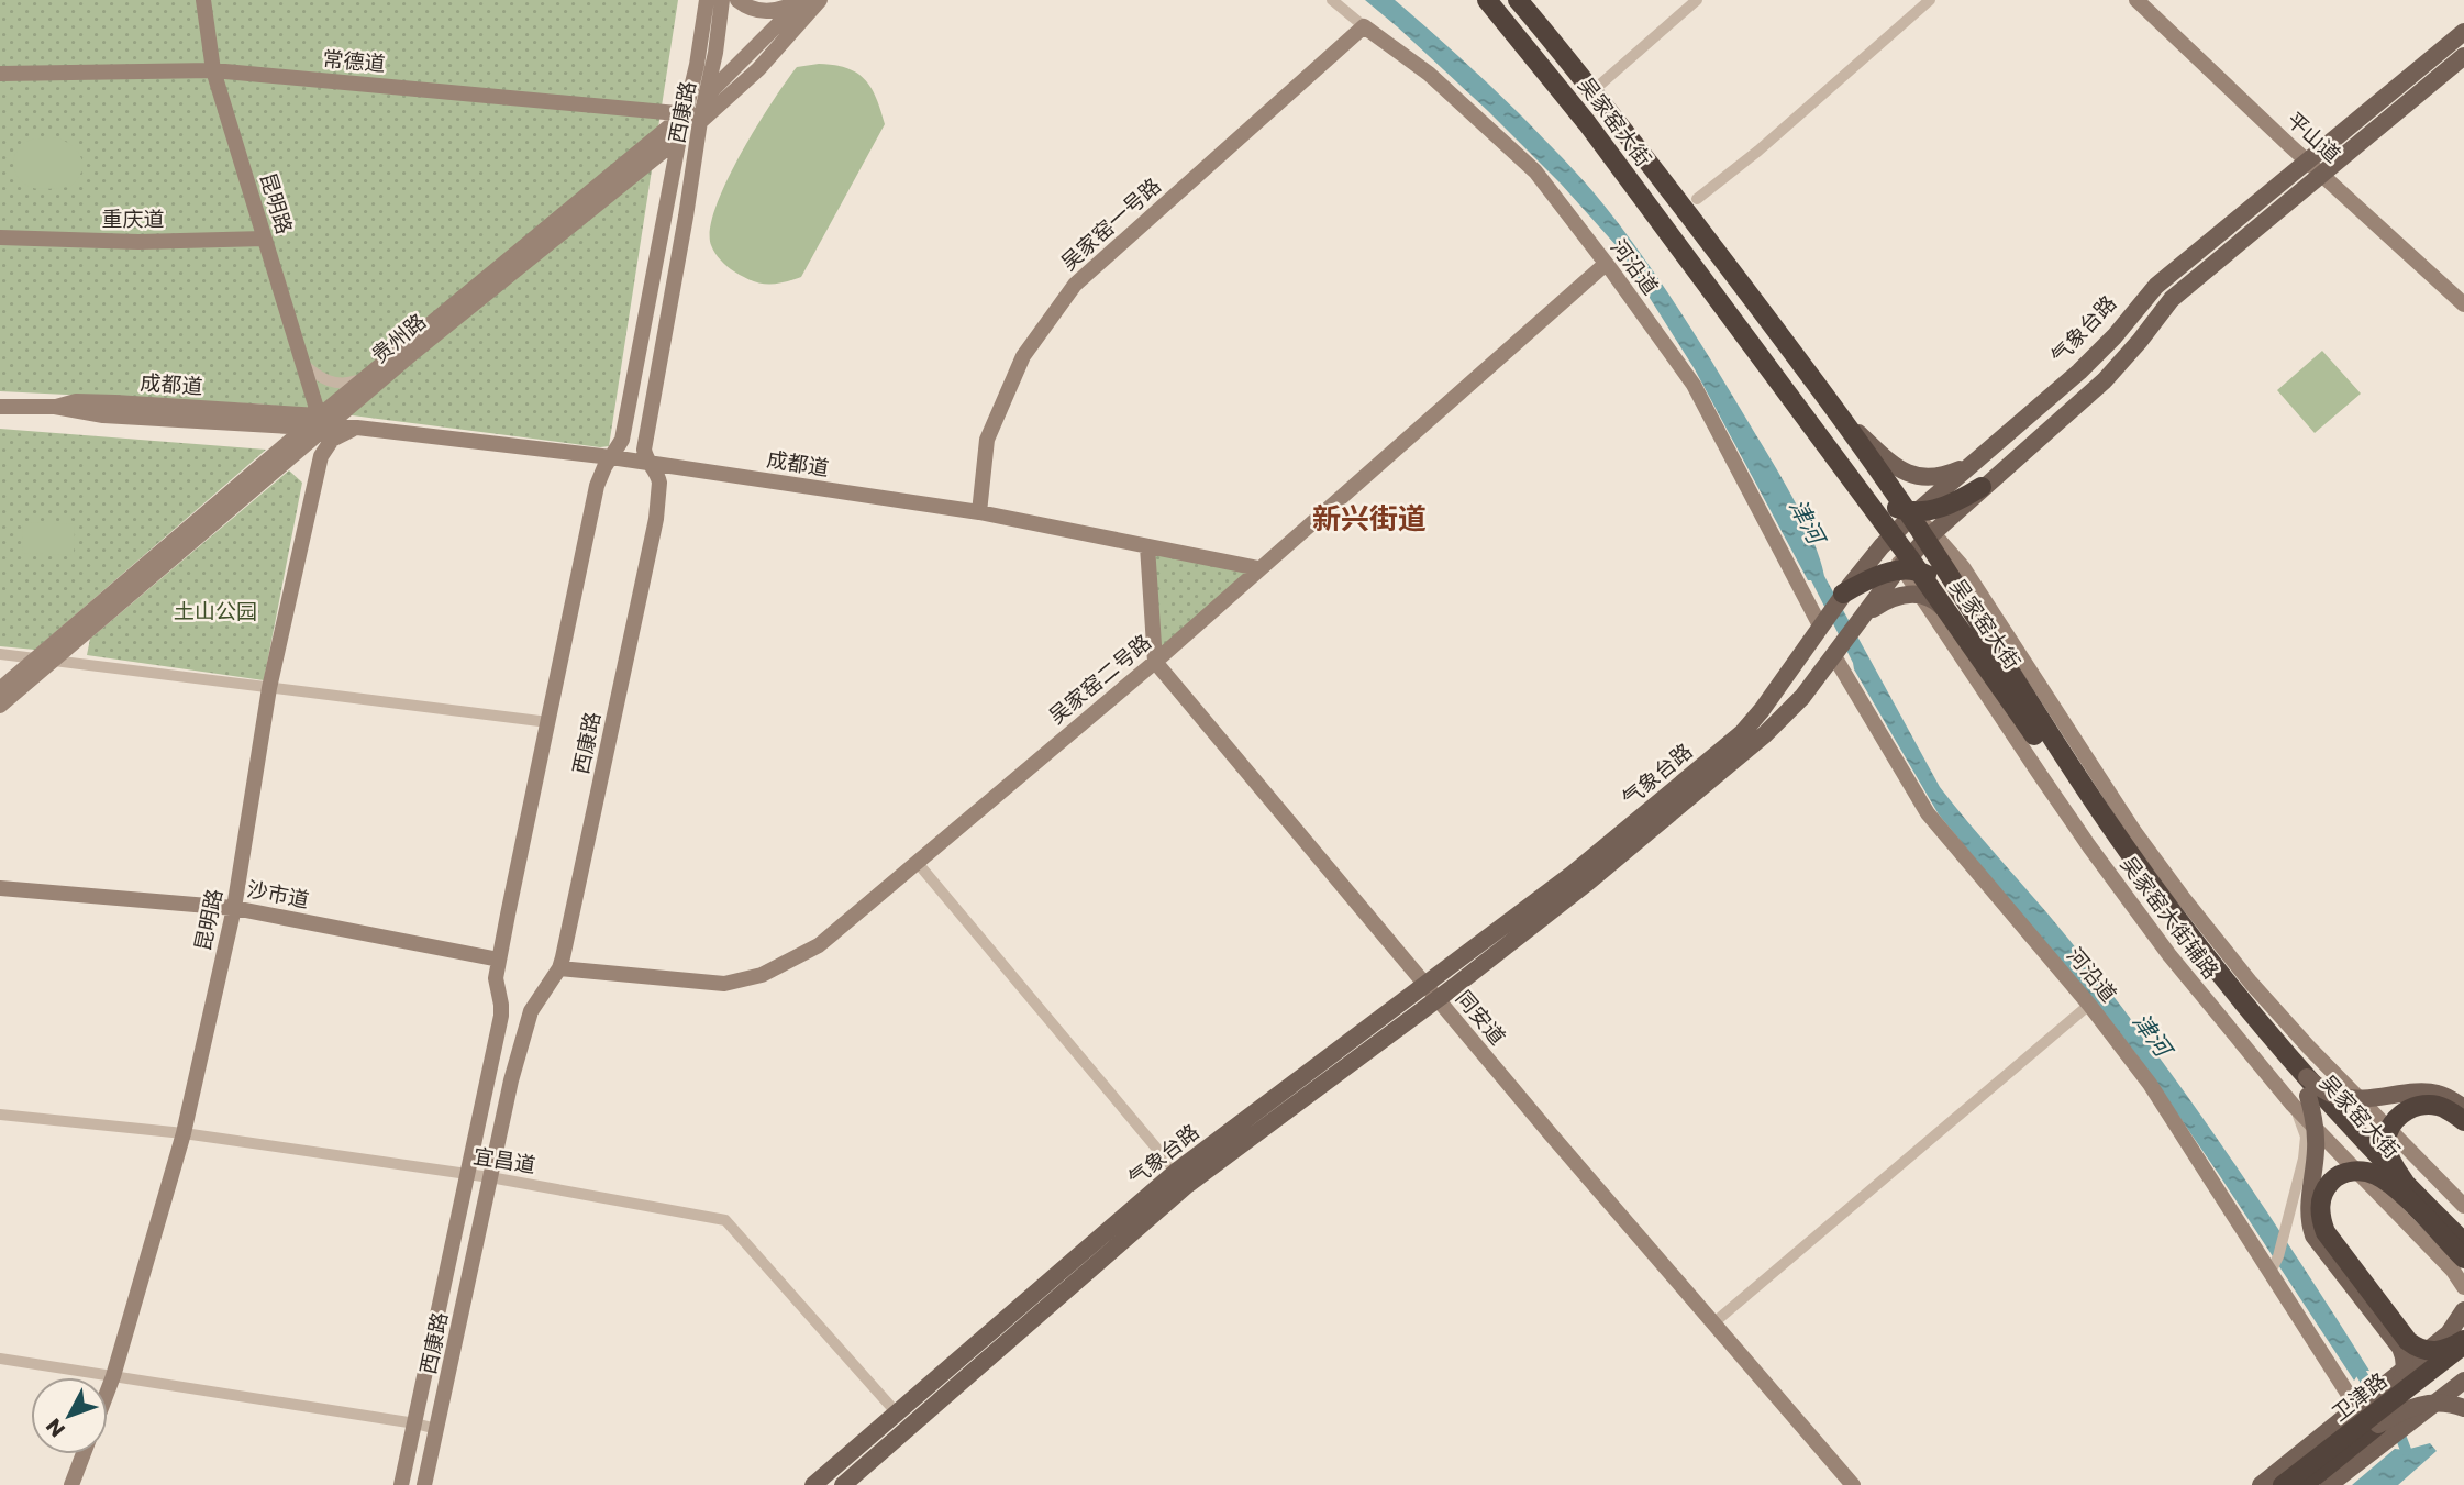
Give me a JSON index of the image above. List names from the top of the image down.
{
  "streets": {
    "highway": ["吴家窑大街", "卫津路"],
    "main road": ["气象台路"],
    "street": [
      "常德道",
      "西康路",
      "平山道",
      "昆明路",
      "重庆道",
      "吴家窑一号路",
      "河沿道",
      "贵州路",
      "成都道",
      "吴家窑二号路",
      "沙市道",
      "吴家窑大街辅路",
      "同安道",
      "宜昌道"
    ]
  },
  "crossings": [
    ["常德道", "西康路"],
    ["常德道", "昆明路"],
    ["常德道", "贵州路"],
    ["西康路", "贵州路"],
    ["西康路", "成都道"],
    ["西康路", "吴家窑二号路"],
    ["西康路", "沙市道"],
    ["西康路", "宜昌道"],
    ["吴家窑大街", "气象台路"],
    ["吴家窑大街", "吴家窑大街辅路"],
    ["平山道", "气象台路"],
    ["昆明路", "重庆道"],
    ["昆明路", "贵州路"],
    ["昆明路", "成都道"],
    ["昆明路", "沙市道"],
    ["昆明路", "宜昌道"],
    ["吴家窑一号路", "河沿道"],
    ["吴家窑一号路", "成都道"],
    ["河沿道", "气象台路"],
    ["河沿道", "吴家窑二号路"],
    ["河沿道", "卫津路"],
    ["气象台路", "吴家窑大街辅路"],
    ["气象台路", "同安道"],
    ["气象台路", "宜昌道"],
    ["贵州路", "成都道"],
    ["成都道", "吴家窑二号路"],
    ["吴家窑二号路", "同安道"]
  ],
  "districts": ["新兴街道"],
  "water": ["津河"],
  "parks": ["土山公园"],
  "north": "bottom left"
}
